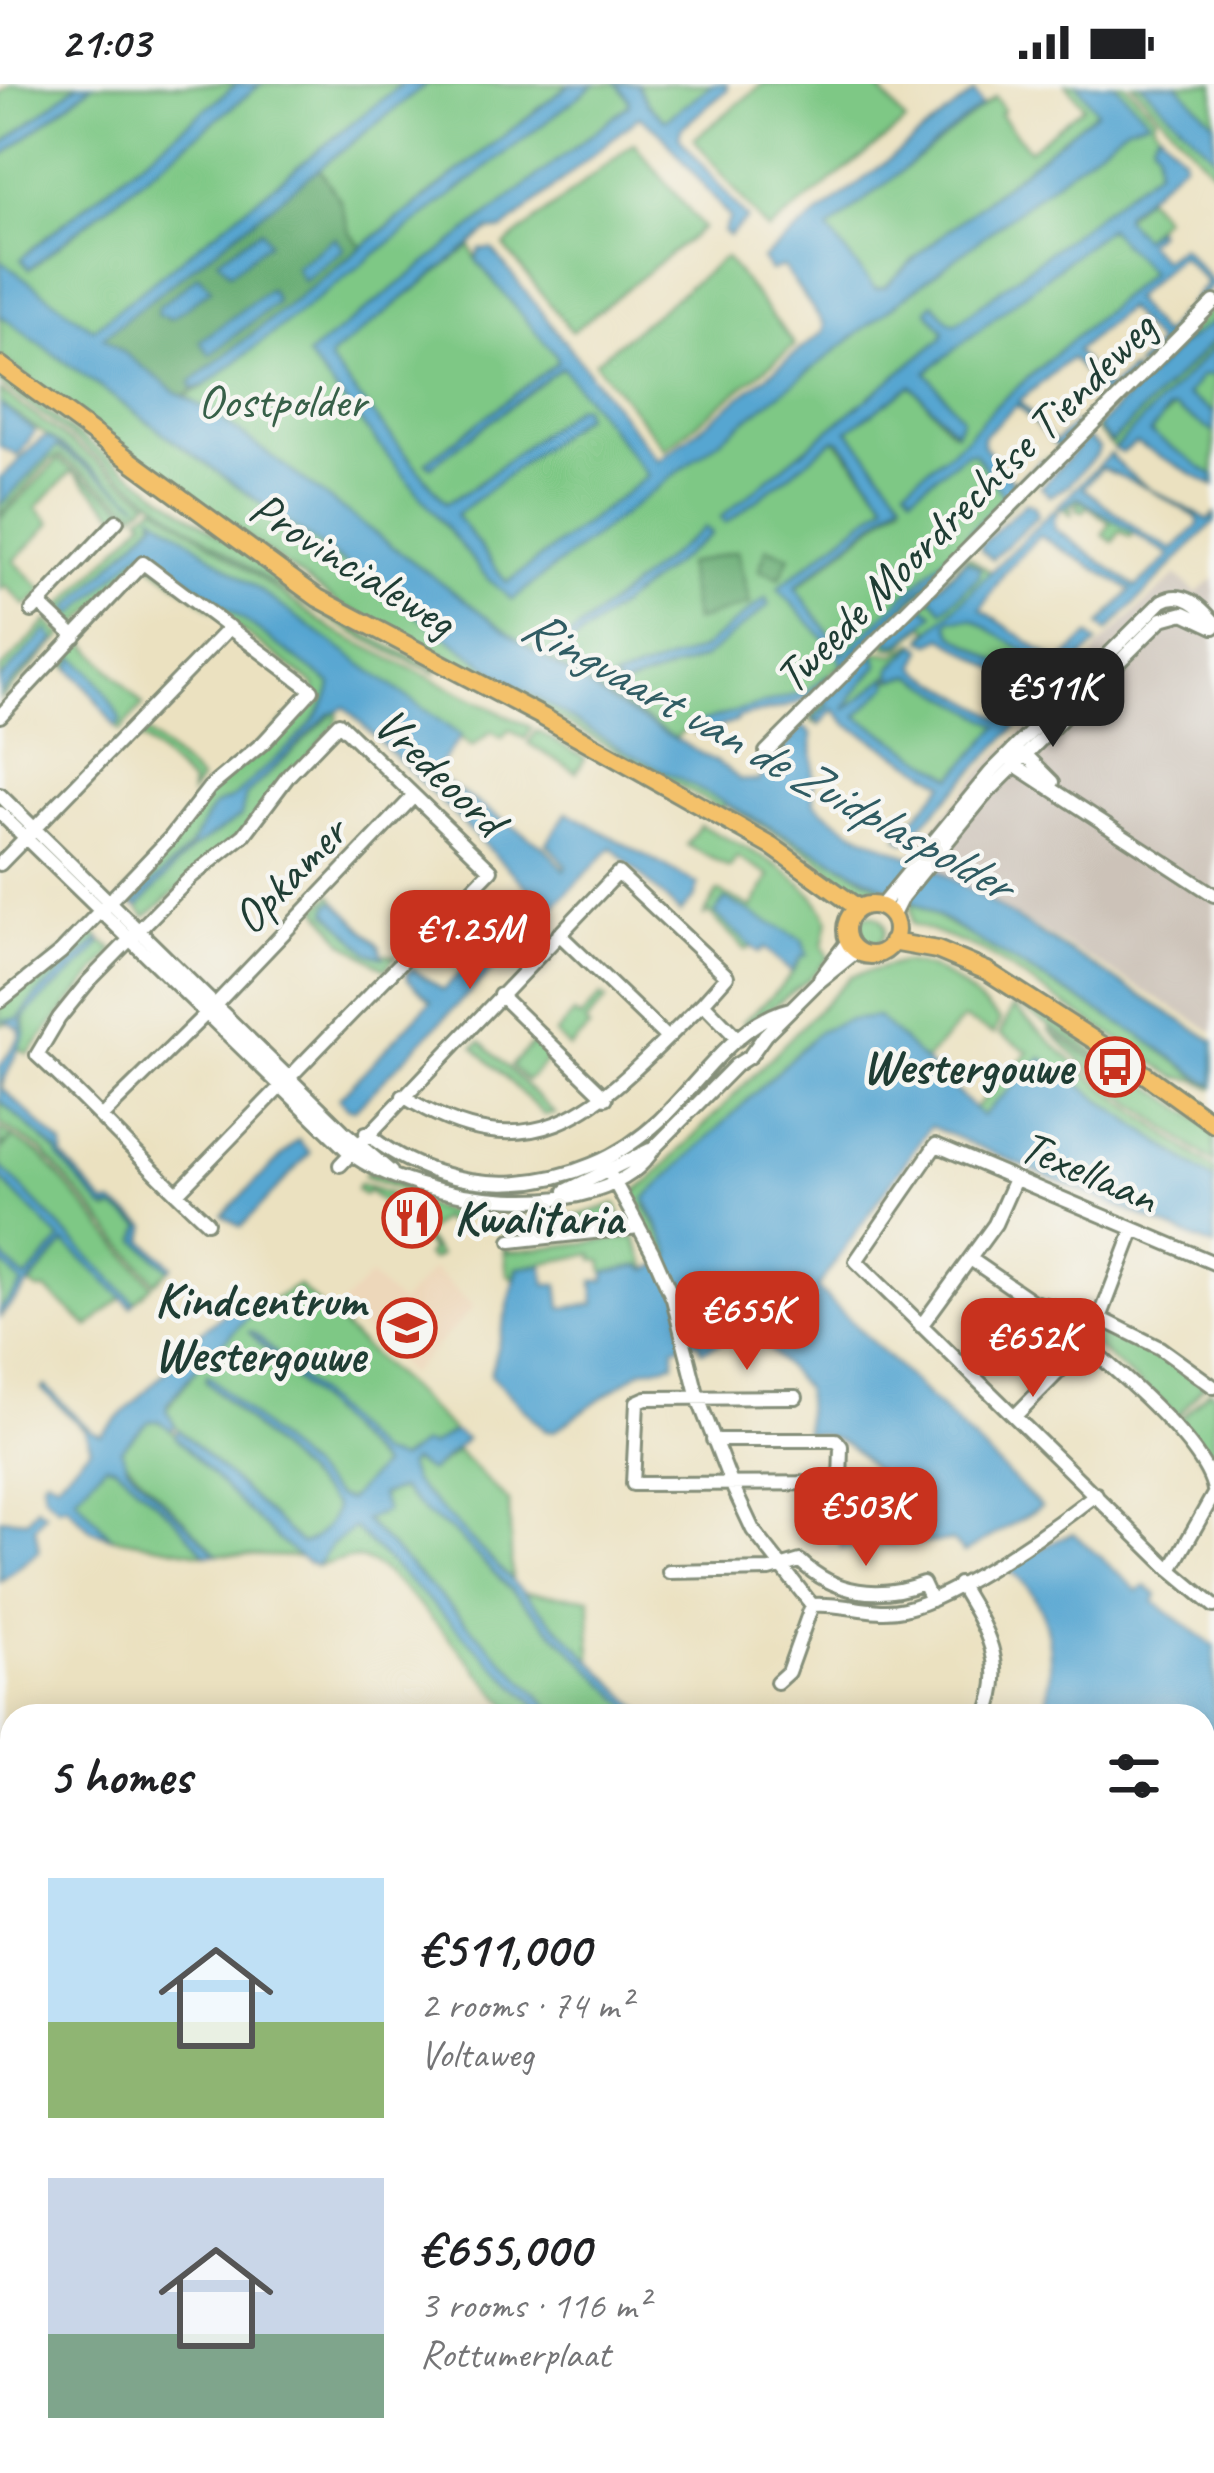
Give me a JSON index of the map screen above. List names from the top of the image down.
{
  "streets": {
    "main road": ["Provincialeweg"],
    "street": [
      "Tweede Moordrechtse Tiendeweg",
      "Vredeoord",
      "Opkamer",
      "Texellaan"
    ]
  },
  "crossings": [
    ["Vredeoord", "Opkamer"]
  ],
  "water": ["Ringvaart van de Zuidplaspolder"],
  "parks": ["Oostpolder"],
  "places": {
    "bus stop": ["Westergouwe"],
    "restaurant": ["Kwalitaria"],
    "school or university": ["Kindcentrum Westergouwe"]
  },
  "page": {
    "status": "21:03",
    "price": [
      "€511K",
      "€1.25M",
      "€655K",
      "€652K",
      "€503K"
    ],
    "heading": "5 homes",
    "list": [
      {
        "name": "€511,000",
        "note": "2 rooms · 74 m² · Voltaweg"
      },
      {
        "name": "€655,000",
        "note": "3 rooms · 116 m² · Rottumerplaat"
      }
    ]
  }
}
